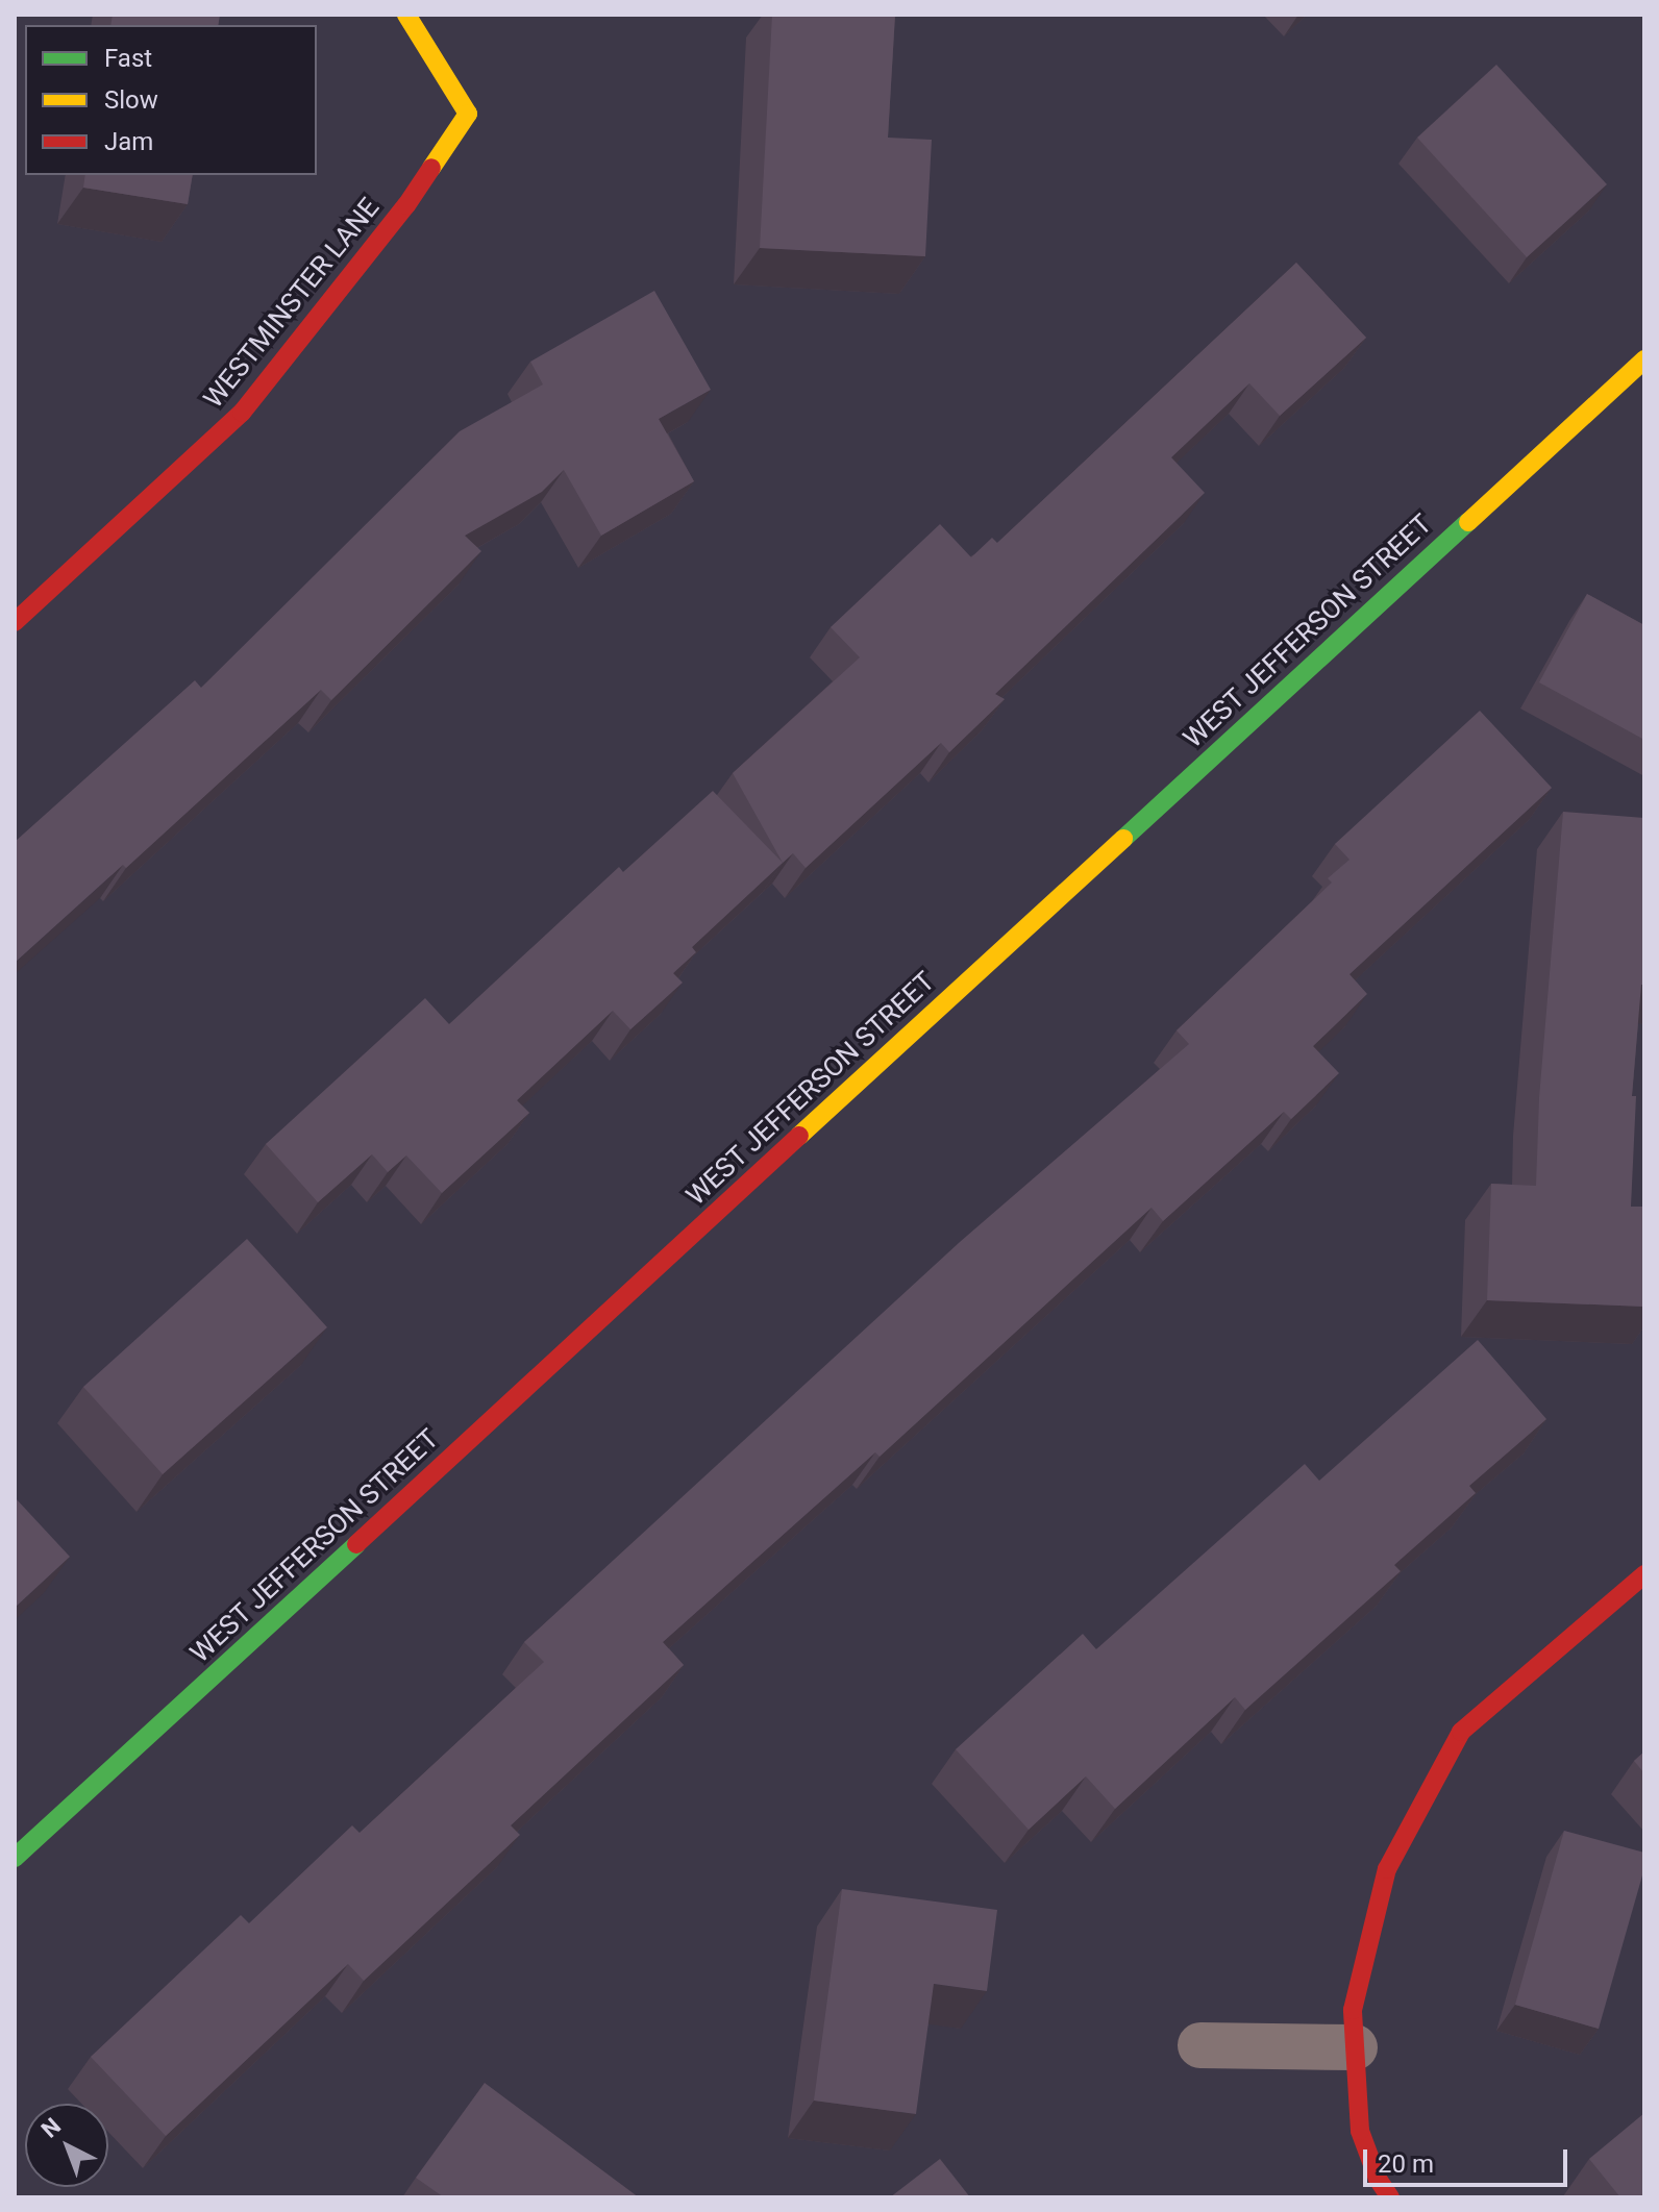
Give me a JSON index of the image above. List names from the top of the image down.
{
  "streets": {
    "street": ["WESTMINSTER LANE", "WEST JEFFERSON STREET"]
  },
  "legend": ["Fast", "Slow", "Jam"],
  "scale_bar": "20 m",
  "north": "top left"
}
